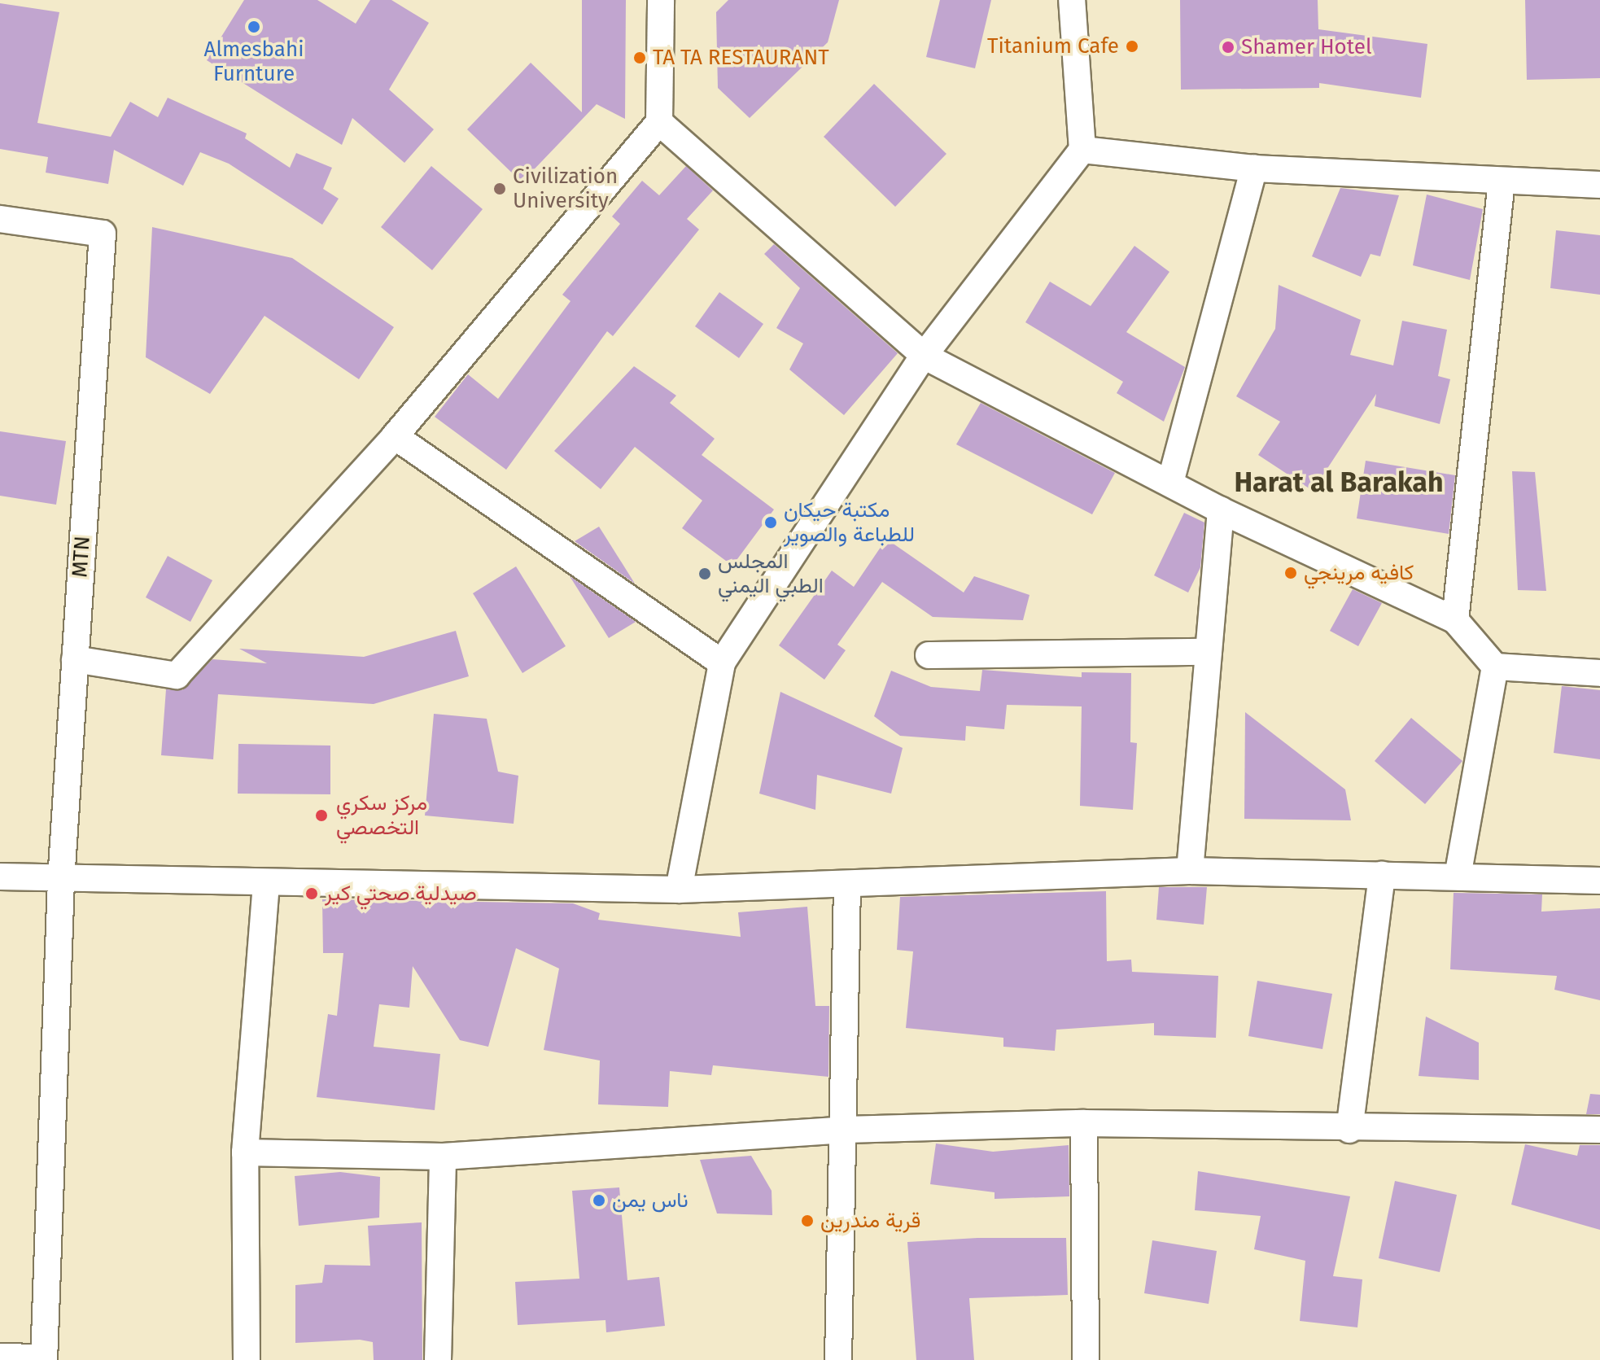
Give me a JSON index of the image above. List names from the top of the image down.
{
  "streets": {
    "street": ["MTN"]
  },
  "districts": ["Harat al Barakah"],
  "places": [
    "Almesbahi Furnture",
    "Titanium Cafe",
    "Shamer Hotel",
    "TA TA RESTAURANT",
    "Civilization University",
    "مكتبة حيكان للطباعة والصوير",
    "كافيه مرينجي",
    "المجلس الطبي اليمني",
    "مركز سكري التخصصي",
    "صيدلية صحتي كير",
    "ناس يمن",
    "قرية مندرين"
  ]
}
